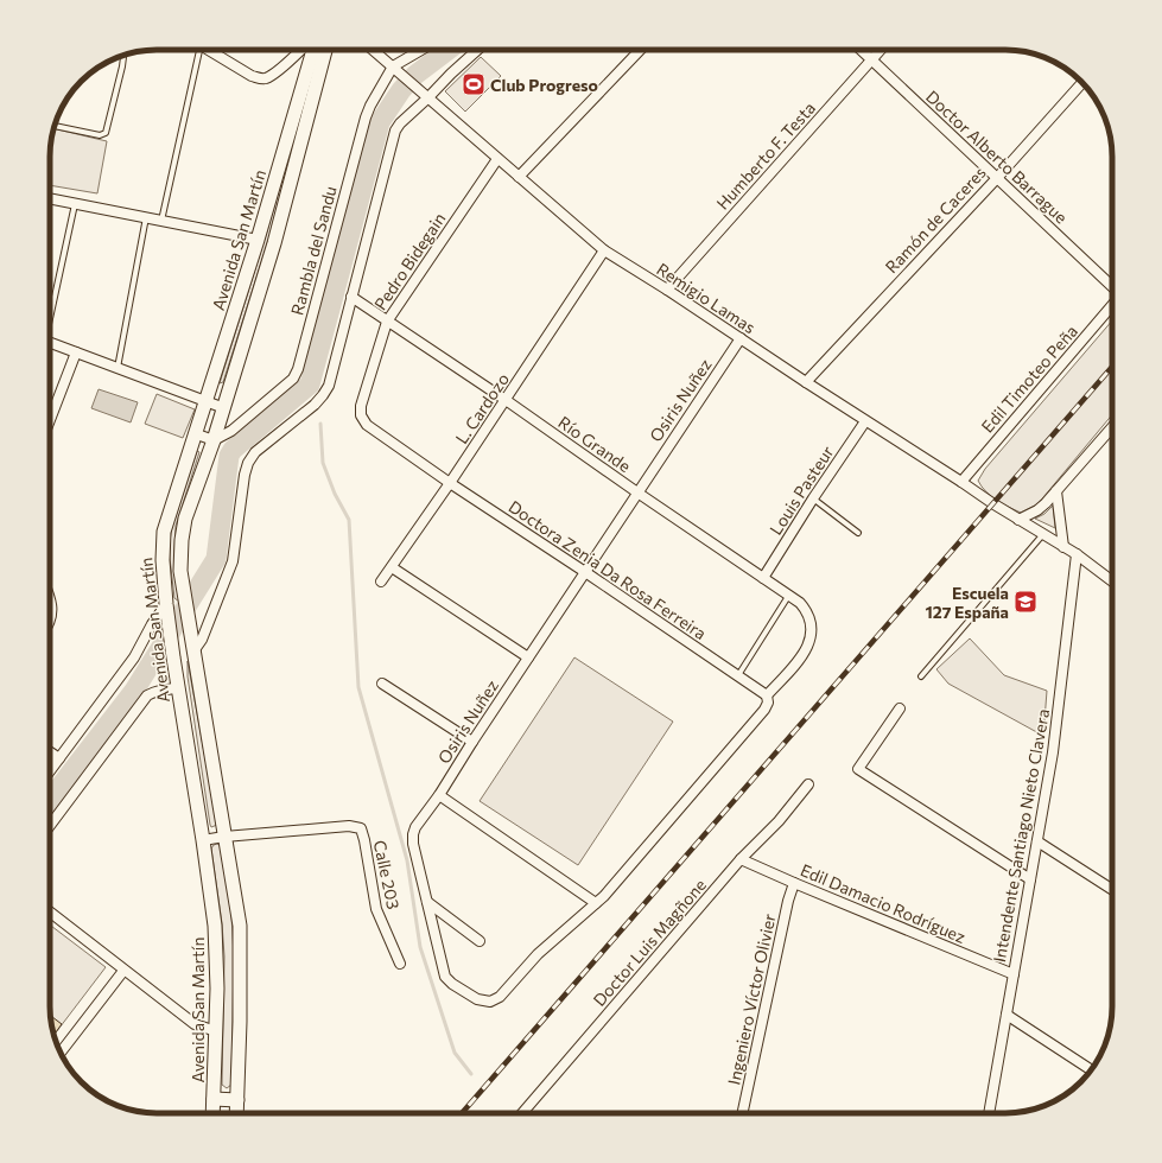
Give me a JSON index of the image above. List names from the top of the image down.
{
  "streets": {
    "street": [
      "Humberto F. Testa",
      "Doctor Alberto Barrague",
      "Ramón de Caceres",
      "Avenida San Martín",
      "Rambla del Sandu",
      "Pedro Bidegain",
      "Remigio Lamas",
      "Edil Timoteo Peña",
      "Osiris Nuñez",
      "L. Cardozo",
      "Río Grande",
      "Louis Pasteur",
      "Doctora Zenia Da Rosa Ferreira",
      "Intendente Santiago Nieto Clavera",
      "Calle 203",
      "Edil Damacio Rodríguez",
      "Doctor Luis Magñone",
      "Ingeniero Víctor Olivier"
    ]
  },
  "crossings": [
    ["Humberto F. Testa", "Doctor Alberto Barrague"],
    ["Humberto F. Testa", "Remigio Lamas"],
    ["Doctor Alberto Barrague", "Ramón de Caceres"],
    ["Ramón de Caceres", "Remigio Lamas"],
    ["Avenida San Martín", "Rambla del Sandu"],
    ["Avenida San Martín", "Calle 203"],
    ["Rambla del Sandu", "Remigio Lamas"],
    ["Pedro Bidegain", "Remigio Lamas"],
    ["Pedro Bidegain", "Río Grande"],
    ["Pedro Bidegain", "Doctora Zenia Da Rosa Ferreira"],
    ["Remigio Lamas", "Edil Timoteo Peña"],
    ["Remigio Lamas", "Osiris Nuñez"],
    ["Remigio Lamas", "L. Cardozo"],
    ["Remigio Lamas", "Louis Pasteur"],
    ["Remigio Lamas", "Intendente Santiago Nieto Clavera"],
    ["Osiris Nuñez", "Río Grande"],
    ["Osiris Nuñez", "Doctora Zenia Da Rosa Ferreira"],
    ["L. Cardozo", "Río Grande"],
    ["L. Cardozo", "Doctora Zenia Da Rosa Ferreira"],
    ["Río Grande", "Louis Pasteur"],
    ["Río Grande", "Doctora Zenia Da Rosa Ferreira"],
    ["Intendente Santiago Nieto Clavera", "Edil Damacio Rodríguez"],
    ["Edil Damacio Rodríguez", "Doctor Luis Magñone"],
    ["Edil Damacio Rodríguez", "Ingeniero Víctor Olivier"]
  ],
  "places": {
    "sports": ["Club Progreso"],
    "school or university": ["Escuela 127 España"]
  }
}
